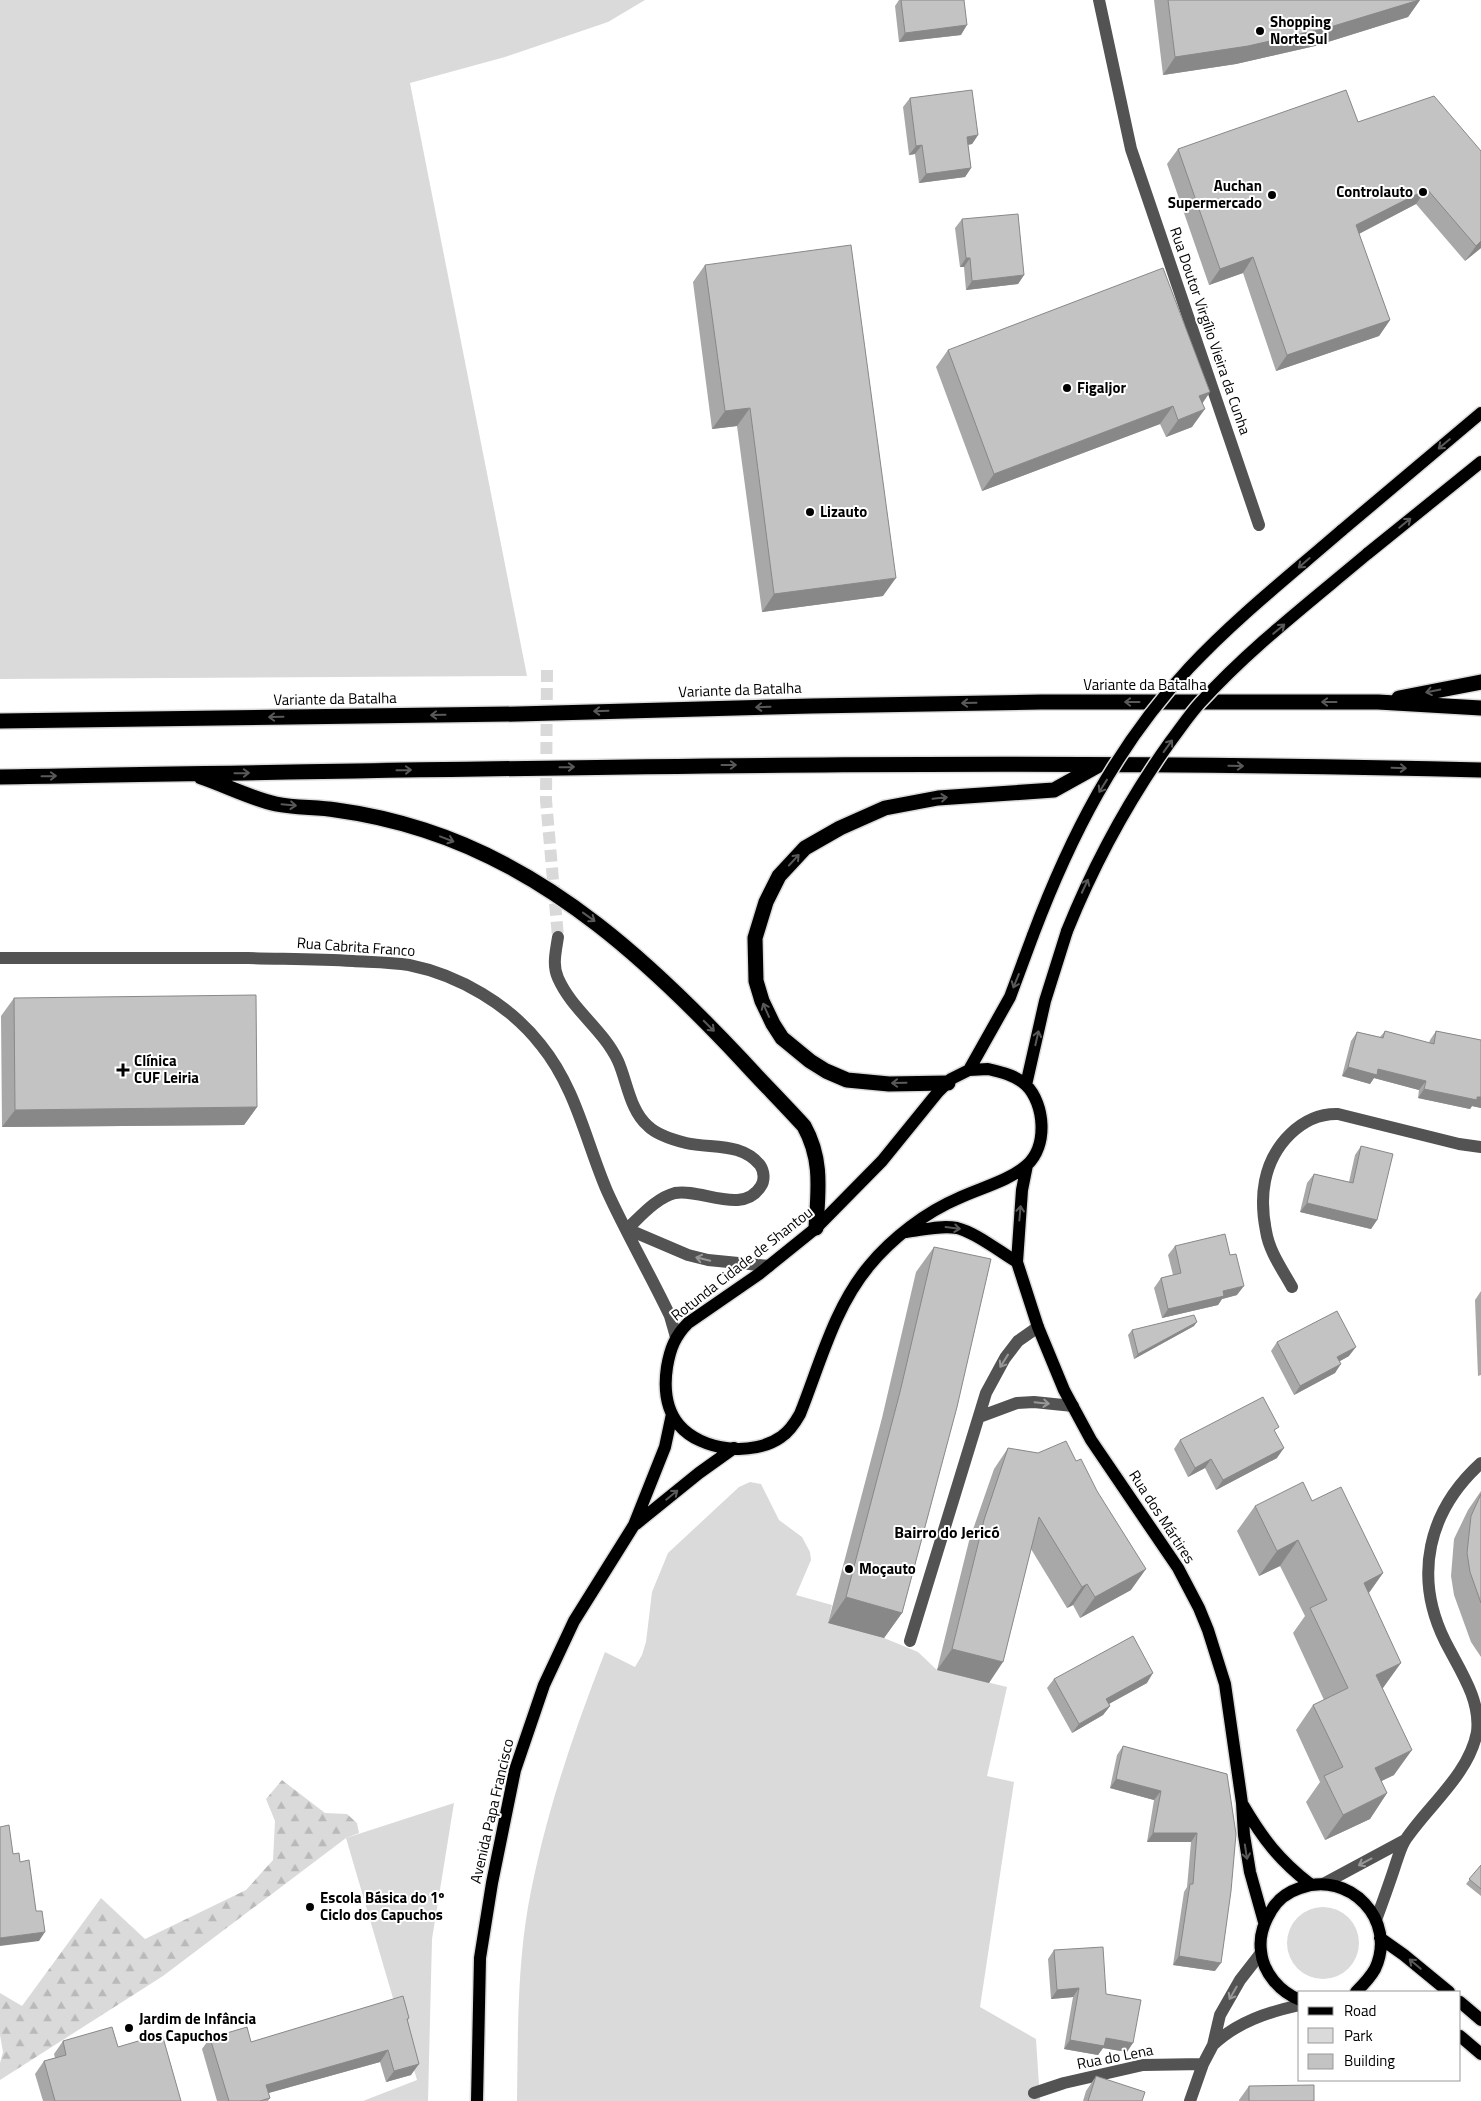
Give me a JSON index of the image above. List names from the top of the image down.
{
  "streets": {
    "highway": ["Variante da Batalha"],
    "main road": ["Rotunda Cidade de Shantou", "Rua dos Mártires", "Avenida Papa Francisco"],
    "street": ["Rua Doutor Virgílio Vieira da Cunha", "Rua Cabrita Franco", "Rua do Lena"]
  },
  "crossings": [
    ["Rua Cabrita Franco", "Rotunda Cidade de Shantou"],
    ["Rotunda Cidade de Shantou", "Rua dos Mártires"],
    ["Rotunda Cidade de Shantou", "Avenida Papa Francisco"]
  ],
  "districts": ["Bairro do Jericó"],
  "places": {
    "other": [
      "Shopping NorteSul",
      "Controlauto",
      "Auchan Supermercado",
      "Figaljor",
      "Lizauto",
      "Moçauto",
      "Escola Básica do 1º Ciclo dos Capuchos",
      "Jardim de Infância dos Capuchos"
    ],
    "health": ["Clínica CUF Leiria"]
  },
  "legend": ["Road", "Park", "Building"]
}
